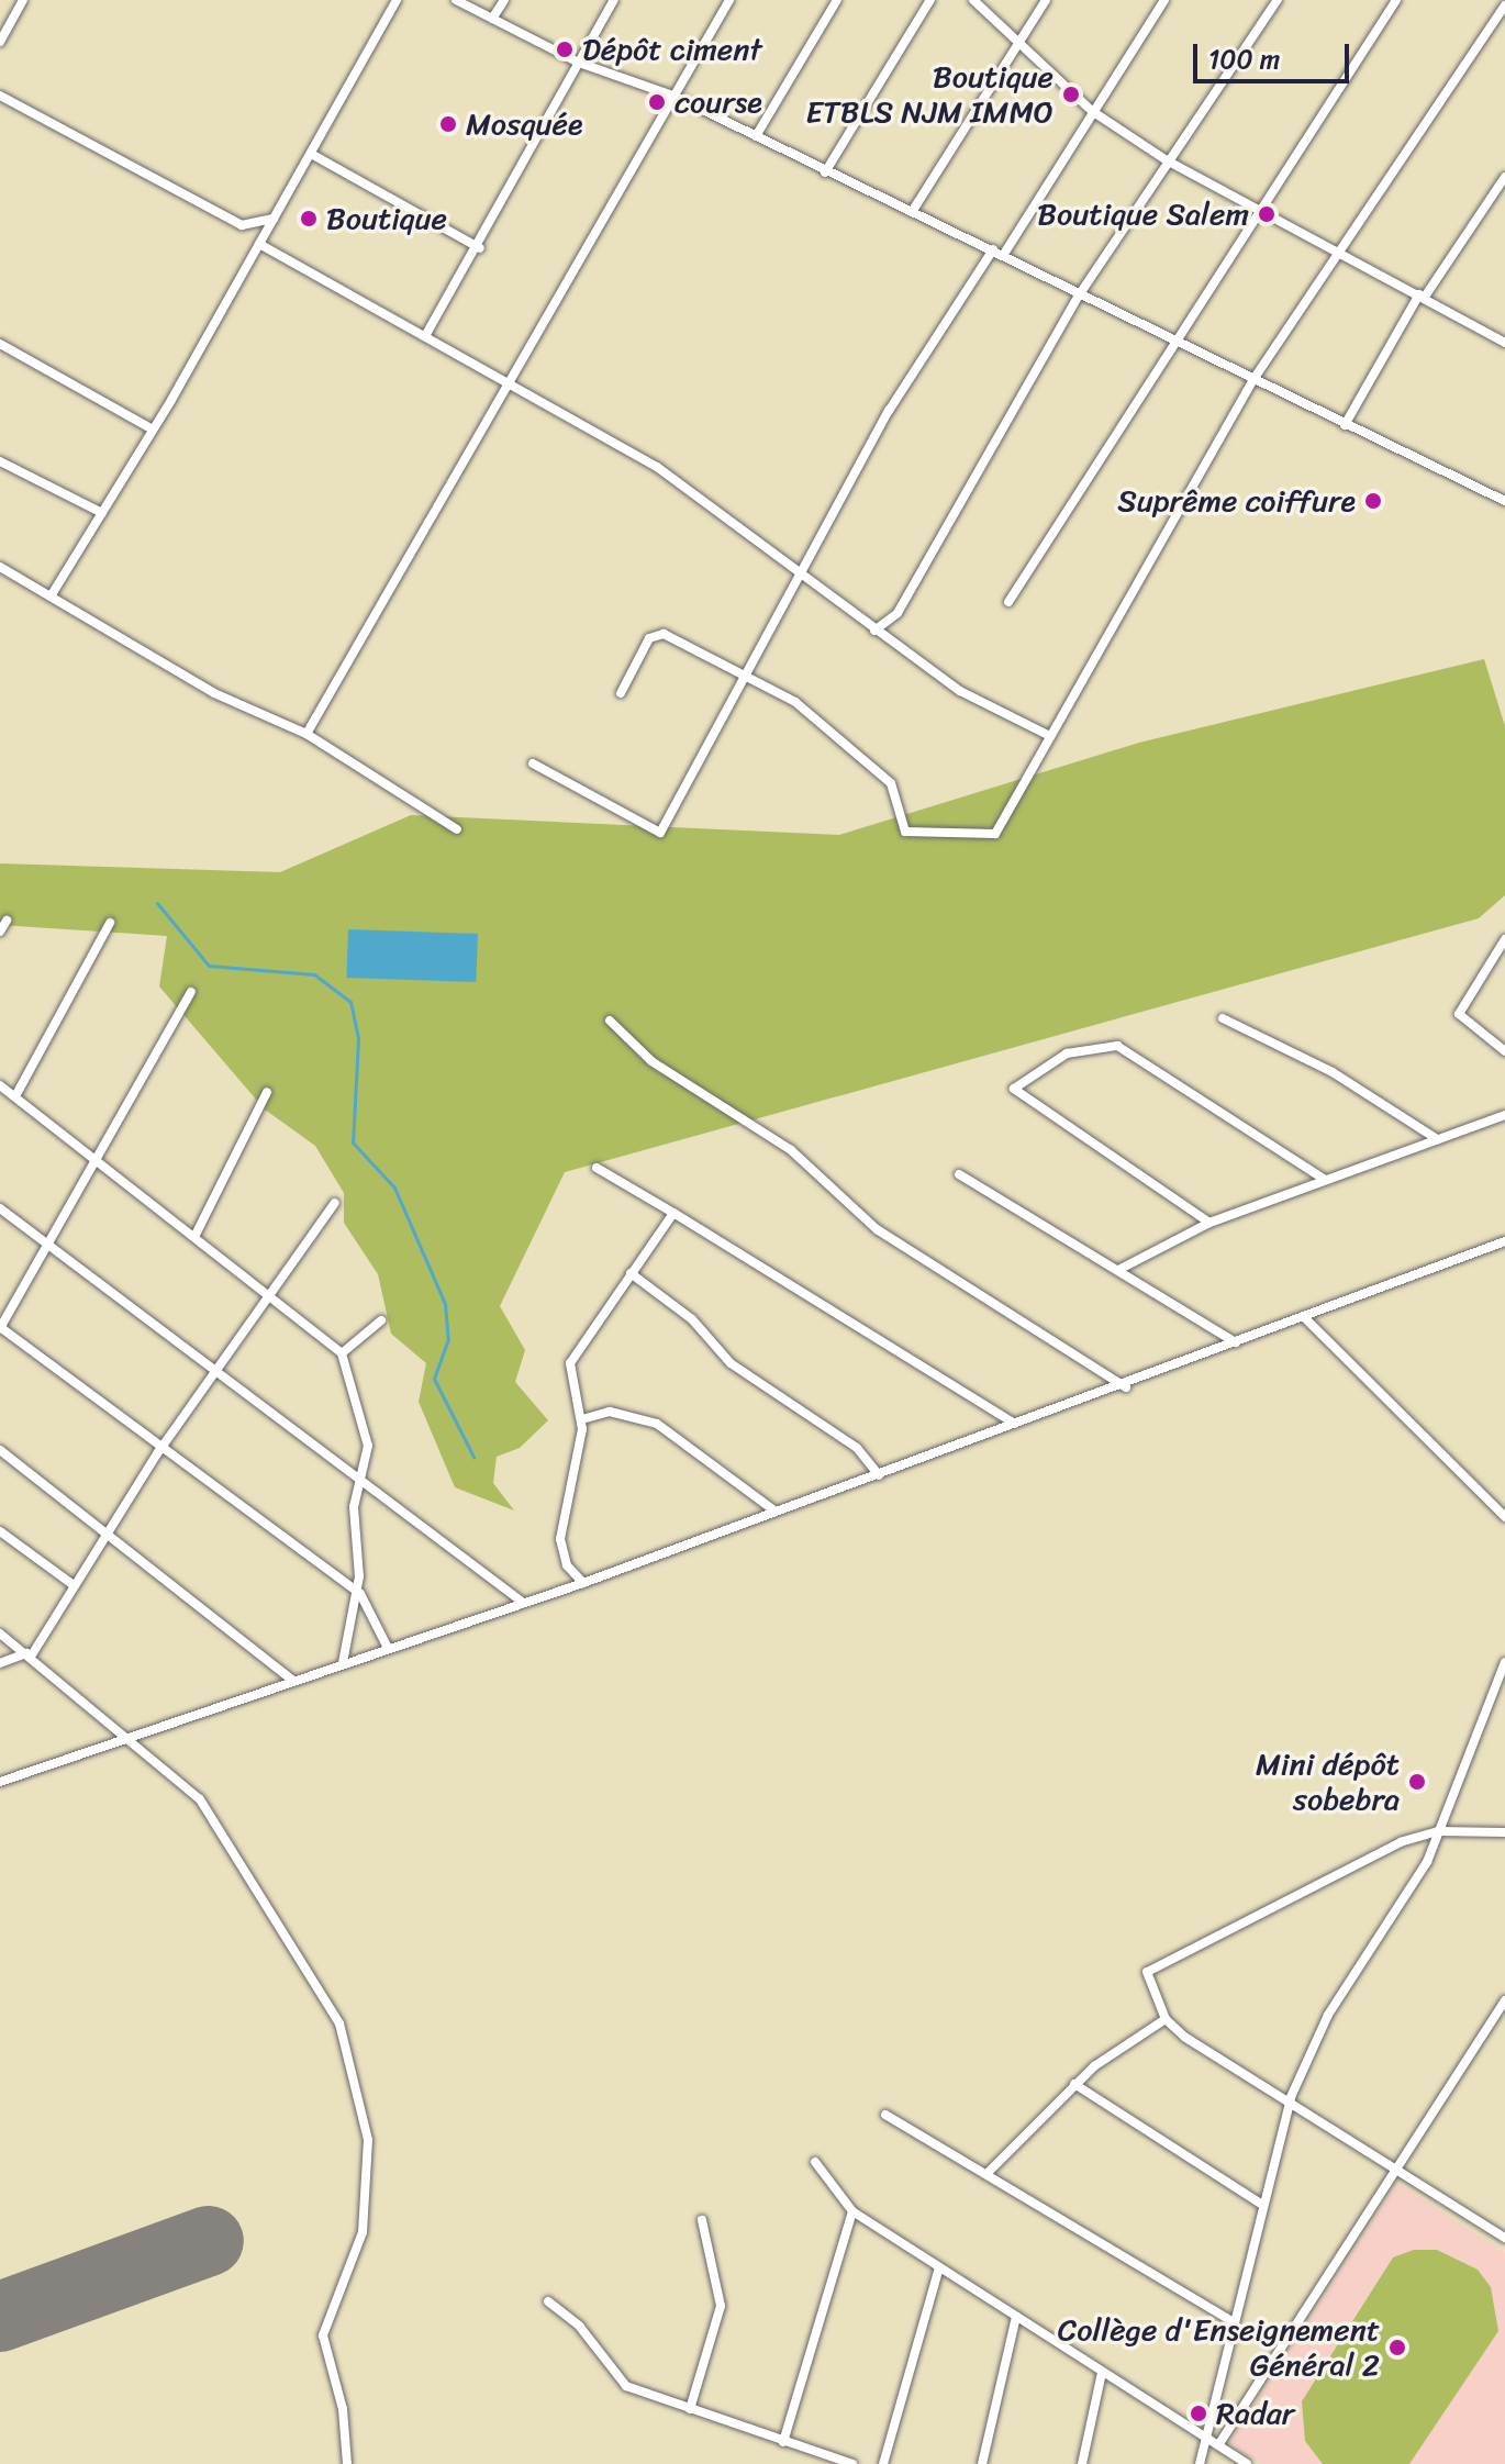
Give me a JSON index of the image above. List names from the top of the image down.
{
  "places": [
    "Dépôt ciment",
    "Boutique ETBLS NJM IMMO",
    "course",
    "Mosquée",
    "Boutique Salem",
    "Boutique",
    "Suprême coiffure",
    "Mini dépôt sobebra",
    "Collège d'Enseignement Général 2",
    "Radar"
  ],
  "scale_bar": "100 m"
}
